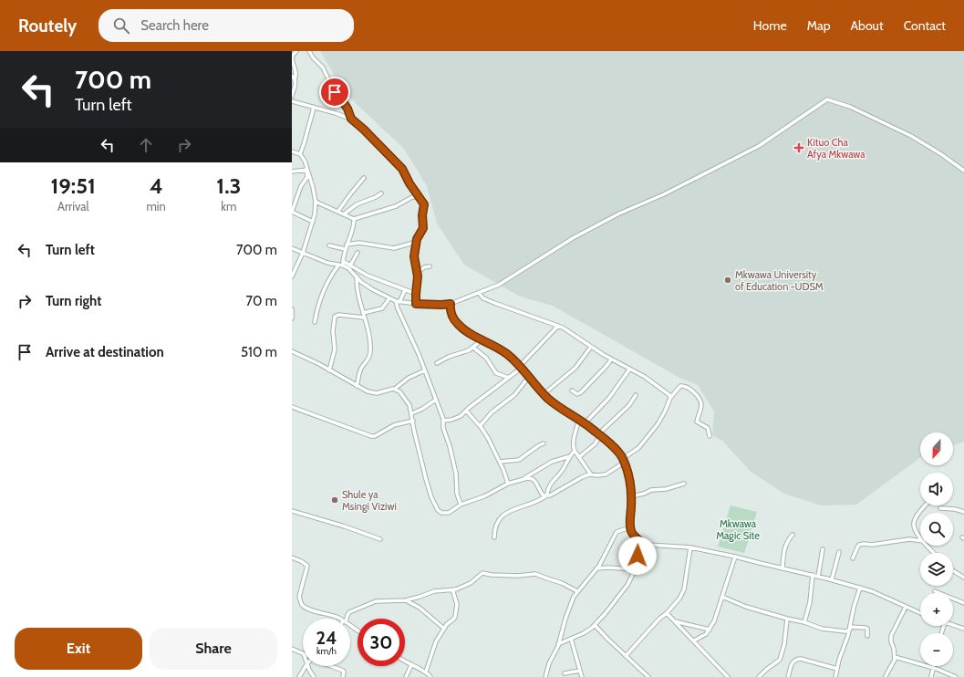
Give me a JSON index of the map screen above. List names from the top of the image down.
{
  "parks": ["Mkwawa Magic Site"],
  "places": {
    "health": ["Kituo Cha Afya Mkwawa"],
    "other": ["Mkwawa University of Education -UDSM", "Shule ya Msingi Viziwi"]
  },
  "north": "bottom",
  "page": {
    "header": "Routely",
    "search": "Search here",
    "nav": [
      "Home",
      "Map",
      "About",
      "Contact"
    ],
    "turn": ["700 m", "Turn left"],
    "eta": [
      "19:51",
      "Arrival",
      "4",
      "min",
      "1.3",
      "km"
    ],
    "list": [
      {
        "name": "Turn left",
        "value": "700 m"
      },
      {
        "name": "Turn right",
        "value": "70 m"
      },
      {
        "name": "Arrive at destination",
        "value": "510 m"
      }
    ],
    "map_buttons": ["+", "−"],
    "speed": "24 km/h",
    "limit": "30",
    "buttons": ["Exit", "Share"]
  }
}
